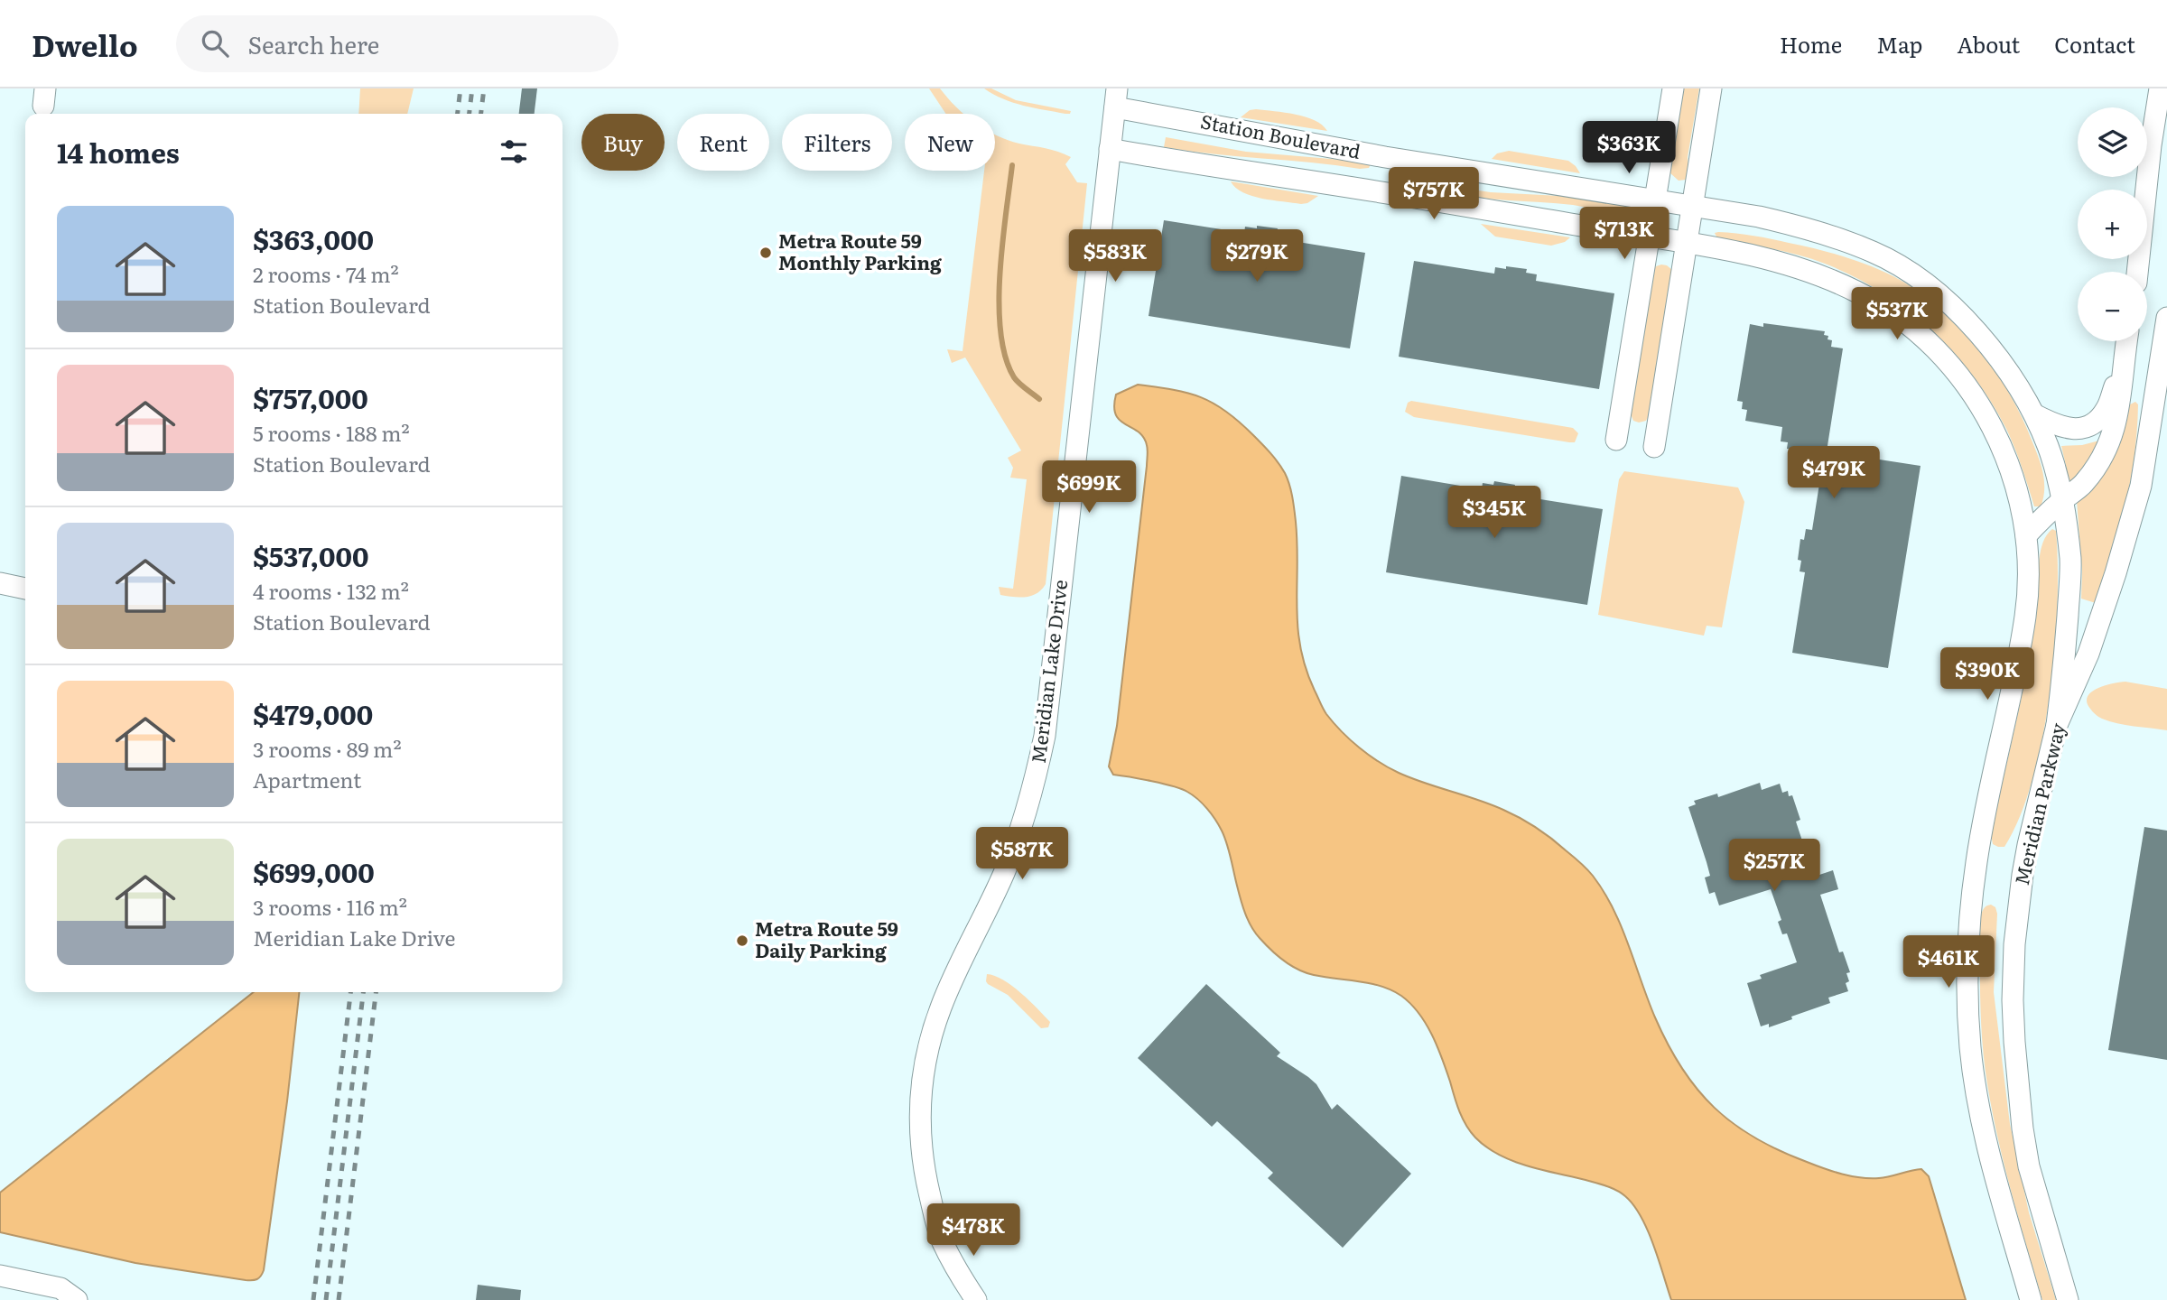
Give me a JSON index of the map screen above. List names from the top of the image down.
{
  "streets": {
    "street": ["Station Boulevard", "Meridian Lake Drive", "Meridian Parkway"]
  },
  "crossings": [
    ["Station Boulevard", "Meridian Lake Drive"],
    ["Station Boulevard", "Meridian Parkway"]
  ],
  "places": ["Metra Route 59 Monthly Parking", "Metra Route 59 Daily Parking"],
  "page": {
    "header": "Dwello",
    "search": "Search here",
    "nav": [
      "Home",
      "Map",
      "About",
      "Contact"
    ],
    "map_buttons": ["+", "−"],
    "chip": [
      "Buy",
      "Rent",
      "Filters",
      "New"
    ],
    "heading": "14 homes",
    "price": [
      "$363K",
      "$757K",
      "$713K",
      "$583K",
      "$279K",
      "$537K",
      "$479K",
      "$699K",
      "$345K",
      "$390K",
      "$587K",
      "$257K",
      "$461K",
      "$478K"
    ],
    "list": [
      {
        "name": "$363,000",
        "note": "2 rooms · 74 m² · Station Boulevard"
      },
      {
        "name": "$757,000",
        "note": "5 rooms · 188 m² · Station Boulevard"
      },
      {
        "name": "$537,000",
        "note": "4 rooms · 132 m² · Station Boulevard"
      },
      {
        "name": "$479,000",
        "note": "3 rooms · 89 m² · Apartment"
      },
      {
        "name": "$699,000",
        "note": "3 rooms · 116 m² · Meridian Lake Drive"
      }
    ]
  }
}
